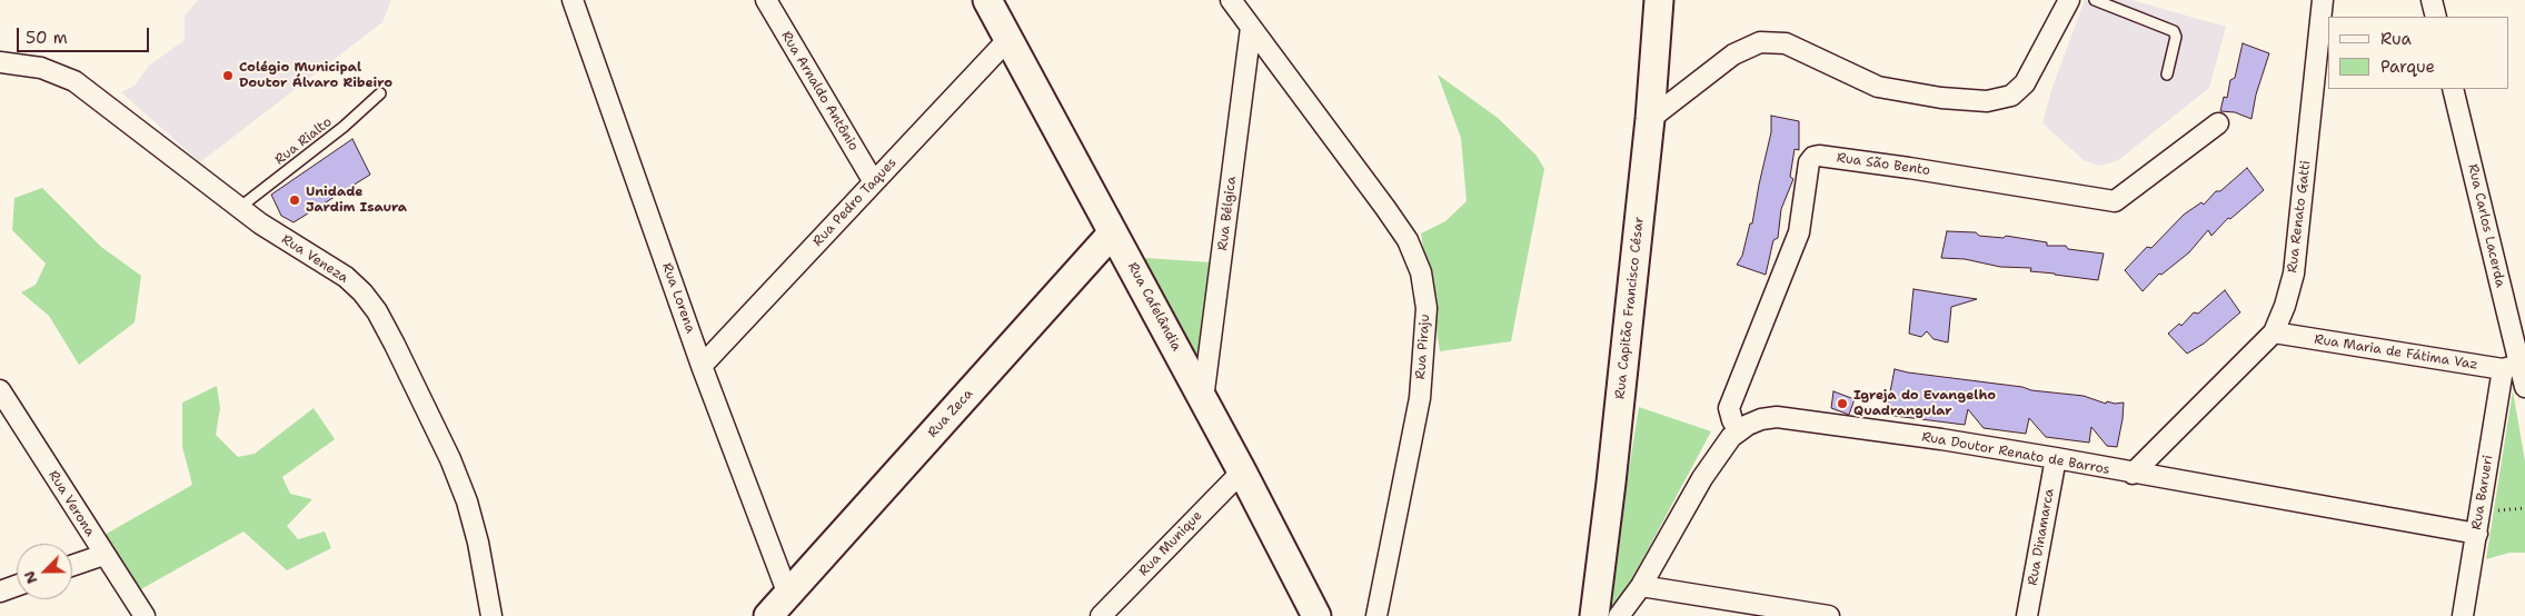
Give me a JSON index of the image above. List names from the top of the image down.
{
  "streets": {
    "street": [
      "Rua Arnaldo Antônio",
      "Rua São Bento",
      "Rua Pedro Taques",
      "Rua Bélgica",
      "Rua Renato Gatti",
      "Rua Carlos Lacerda",
      "Rua Veneza",
      "Rua Lorena",
      "Rua Cafelândia",
      "Rua Capitão Francisco César",
      "Rua Piraju",
      "Rua Maria de Fátima Vaz",
      "Rua Zeca",
      "Rua Doutor Renato de Barros",
      "Rua Barueri",
      "Rua Verona",
      "Rua Dinamarca",
      "Rua Munique"
    ],
    "lane": ["Rua Rialto"]
  },
  "crossings": [
    ["Rua Arnaldo Antônio", "Rua Pedro Taques"],
    ["Rua Rialto", "Rua Veneza"],
    ["Rua São Bento", "Rua Doutor Renato de Barros"],
    ["Rua Pedro Taques", "Rua Lorena"],
    ["Rua Pedro Taques", "Rua Cafelândia"],
    ["Rua Bélgica", "Rua Cafelândia"],
    ["Rua Bélgica", "Rua Piraju"],
    ["Rua Renato Gatti", "Rua Maria de Fátima Vaz"],
    ["Rua Renato Gatti", "Rua Doutor Renato de Barros"],
    ["Rua Carlos Lacerda", "Rua Maria de Fátima Vaz"],
    ["Rua Carlos Lacerda", "Rua Barueri"],
    ["Rua Lorena", "Rua Zeca"],
    ["Rua Cafelândia", "Rua Zeca"],
    ["Rua Cafelândia", "Rua Munique"],
    ["Rua Maria de Fátima Vaz", "Rua Barueri"],
    ["Rua Doutor Renato de Barros", "Rua Barueri"],
    ["Rua Doutor Renato de Barros", "Rua Dinamarca"]
  ],
  "places": ["Colégio Municipal Doutor Álvaro Ribeiro", "Unidade Jardim Isaura", "Igreja do Evangelho Quadrangular"],
  "legend": ["Rua", "Parque"],
  "scale_bar": "50 m",
  "north": "bottom left"
}
